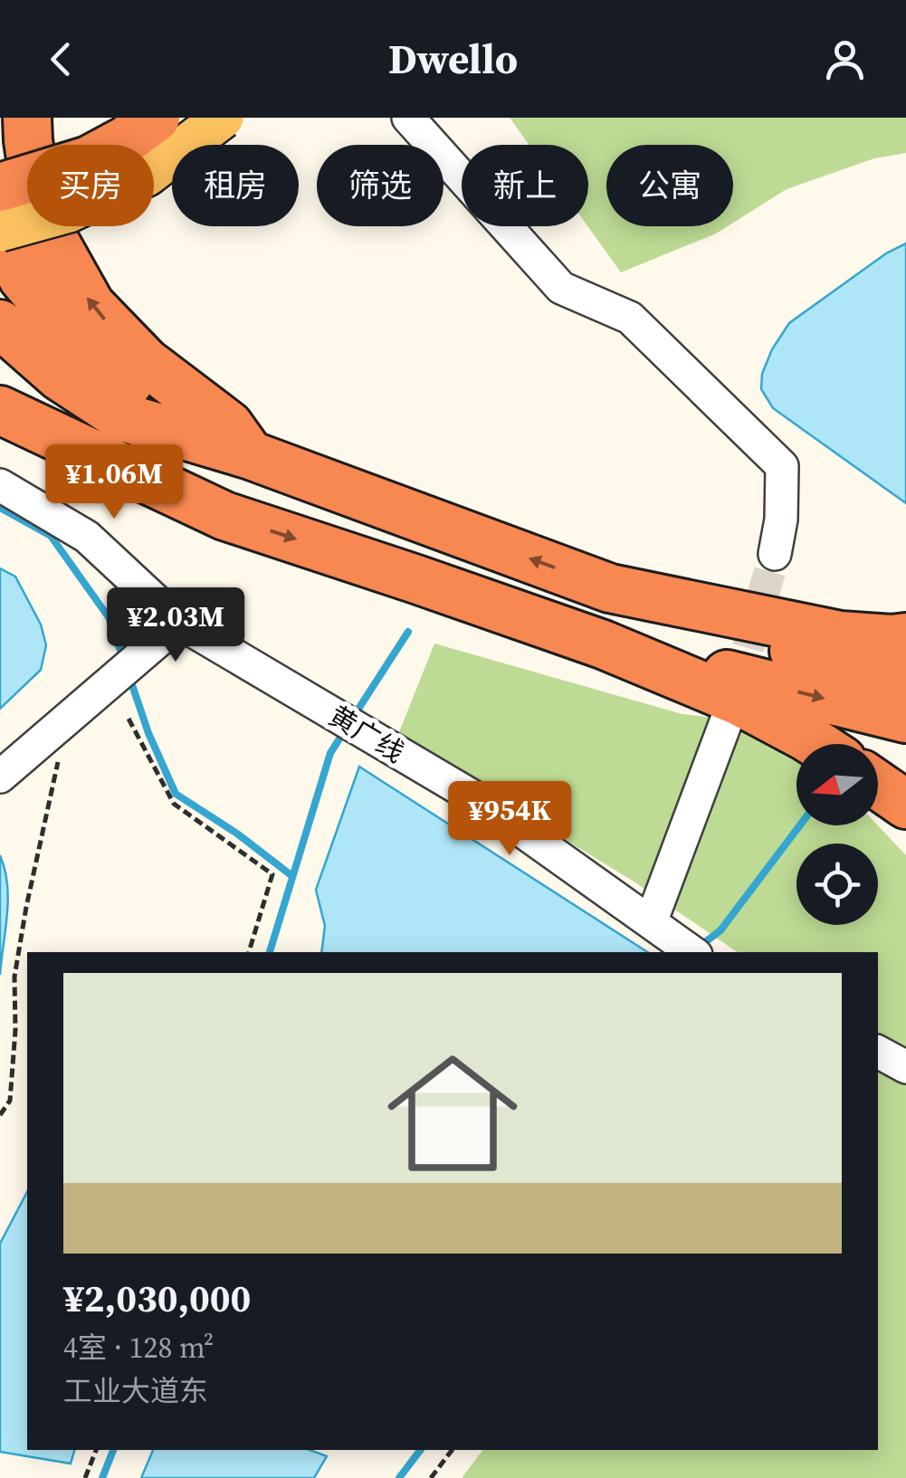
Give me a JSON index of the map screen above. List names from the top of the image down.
{
  "streets": {
    "street": ["黄广线"]
  },
  "north": "left",
  "page": {
    "header": "Dwello",
    "chip": [
      "买房",
      "租房",
      "筛选",
      "新上",
      "公寓"
    ],
    "price": ["¥1.06M", "¥2.03M", "¥954K"],
    "list": [
      {
        "name": "¥2,030,000",
        "note": "4室 · 128 m² · 工业大道东"
      }
    ]
  }
}
